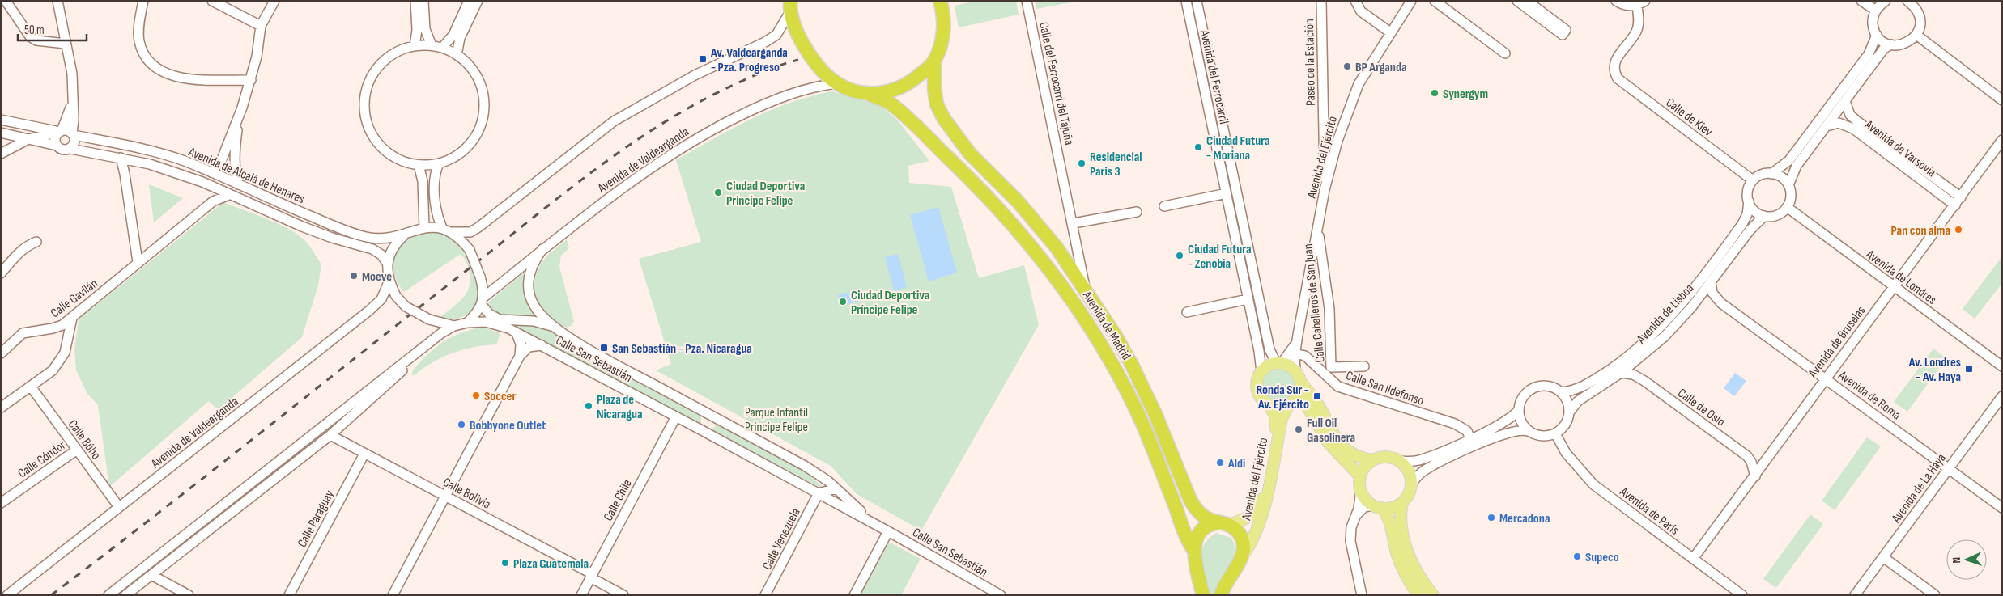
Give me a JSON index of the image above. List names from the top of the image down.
{
  "streets": {
    "highway": ["Avenida de Madrid"],
    "main road": ["Avenida del Ejército"],
    "street": [
      "Paseo de la Estación",
      "Avenida del Ferrocarril",
      "Calle del Ferrocarrl del Tajuña",
      "Calle de Kiev",
      "Avenida de Varsovia",
      "Avenida de Valdearganda",
      "Avenida de Alcalá de Henares",
      "Avenida de Londres",
      "Calle Gavilán",
      "Calle Caballeros de San Juan",
      "Avenida de Lisboa",
      "Avenida de Bruselas",
      "Calle San Sebastián",
      "Calle San Ildefonso",
      "Avenida de Roma",
      "Calle de Oslo",
      "Calle Búho",
      "Calle Cóndor",
      "Avenida de La Haya",
      "Calle Bolivia",
      "Calle Chile",
      "Avenida de París",
      "Calle Paraguay",
      "Calle Venezuela"
    ]
  },
  "crossings": [
    ["Paseo de la Estación", "Avenida del Ejército"],
    ["Avenida del Ferrocarril", "Avenida del Ejército"],
    ["Calle del Ferrocarrl del Tajuña", "Avenida de Madrid"],
    ["Calle de Kiev", "Avenida de Londres"],
    ["Calle de Kiev", "Avenida de Lisboa"],
    ["Avenida de Varsovia", "Avenida de Bruselas"],
    ["Avenida del Ejército", "Calle Caballeros de San Juan"],
    ["Avenida del Ejército", "Avenida de Madrid"],
    ["Avenida del Ejército", "Calle San Ildefonso"],
    ["Avenida de Valdearganda", "Avenida de Alcalá de Henares"],
    ["Avenida de Valdearganda", "Avenida de Madrid"],
    ["Avenida de Valdearganda", "Calle San Sebastián"],
    ["Avenida de Valdearganda", "Calle Búho"],
    ["Avenida de Alcalá de Henares", "Calle Gavilán"],
    ["Avenida de Alcalá de Henares", "Calle San Sebastián"],
    ["Avenida de Londres", "Avenida de Lisboa"],
    ["Avenida de Londres", "Avenida de Bruselas"],
    ["Avenida de Lisboa", "Avenida de Roma"],
    ["Avenida de Lisboa", "Calle de Oslo"],
    ["Avenida de Lisboa", "Avenida de París"],
    ["Avenida de Bruselas", "Avenida de Roma"],
    ["Avenida de Bruselas", "Calle de Oslo"],
    ["Avenida de Bruselas", "Avenida de París"],
    ["Calle San Sebastián", "Calle Chile"],
    ["Calle San Sebastián", "Calle Venezuela"],
    ["Avenida de Roma", "Avenida de La Haya"],
    ["Calle Búho", "Calle Cóndor"],
    ["Calle Bolivia", "Calle Chile"],
    ["Calle Bolivia", "Calle Paraguay"]
  ],
  "parks": ["Parque Infantil Principe Felipe"],
  "places": {
    "transit": [
      "Av. Valdearganda - Pza. Progreso",
      "San Sebastián - Pza. Nicaragua",
      "Av. Londres - Av. Haya",
      "Ronda Sur - Av. Ejército"
    ],
    "other": [
      "BP Arganda",
      "Synergym",
      "Ciudad Futura - Moriana",
      "Residencial Paris 3",
      "Ciudad Deportiva Principe Felipe",
      "Pan con alma",
      "Ciudad Futura - Zenobia",
      "Moeve",
      "Ciudad Deportiva Príncipe Felipe",
      "Soccer",
      "Plaza de Nicaragua",
      "Bobbyone Outlet",
      "Full Oil Gasolinera",
      "Aldi",
      "Mercadona",
      "Supeco",
      "Plaza Guatemala"
    ]
  },
  "scale_bar": "50 m",
  "north": "left"
}
